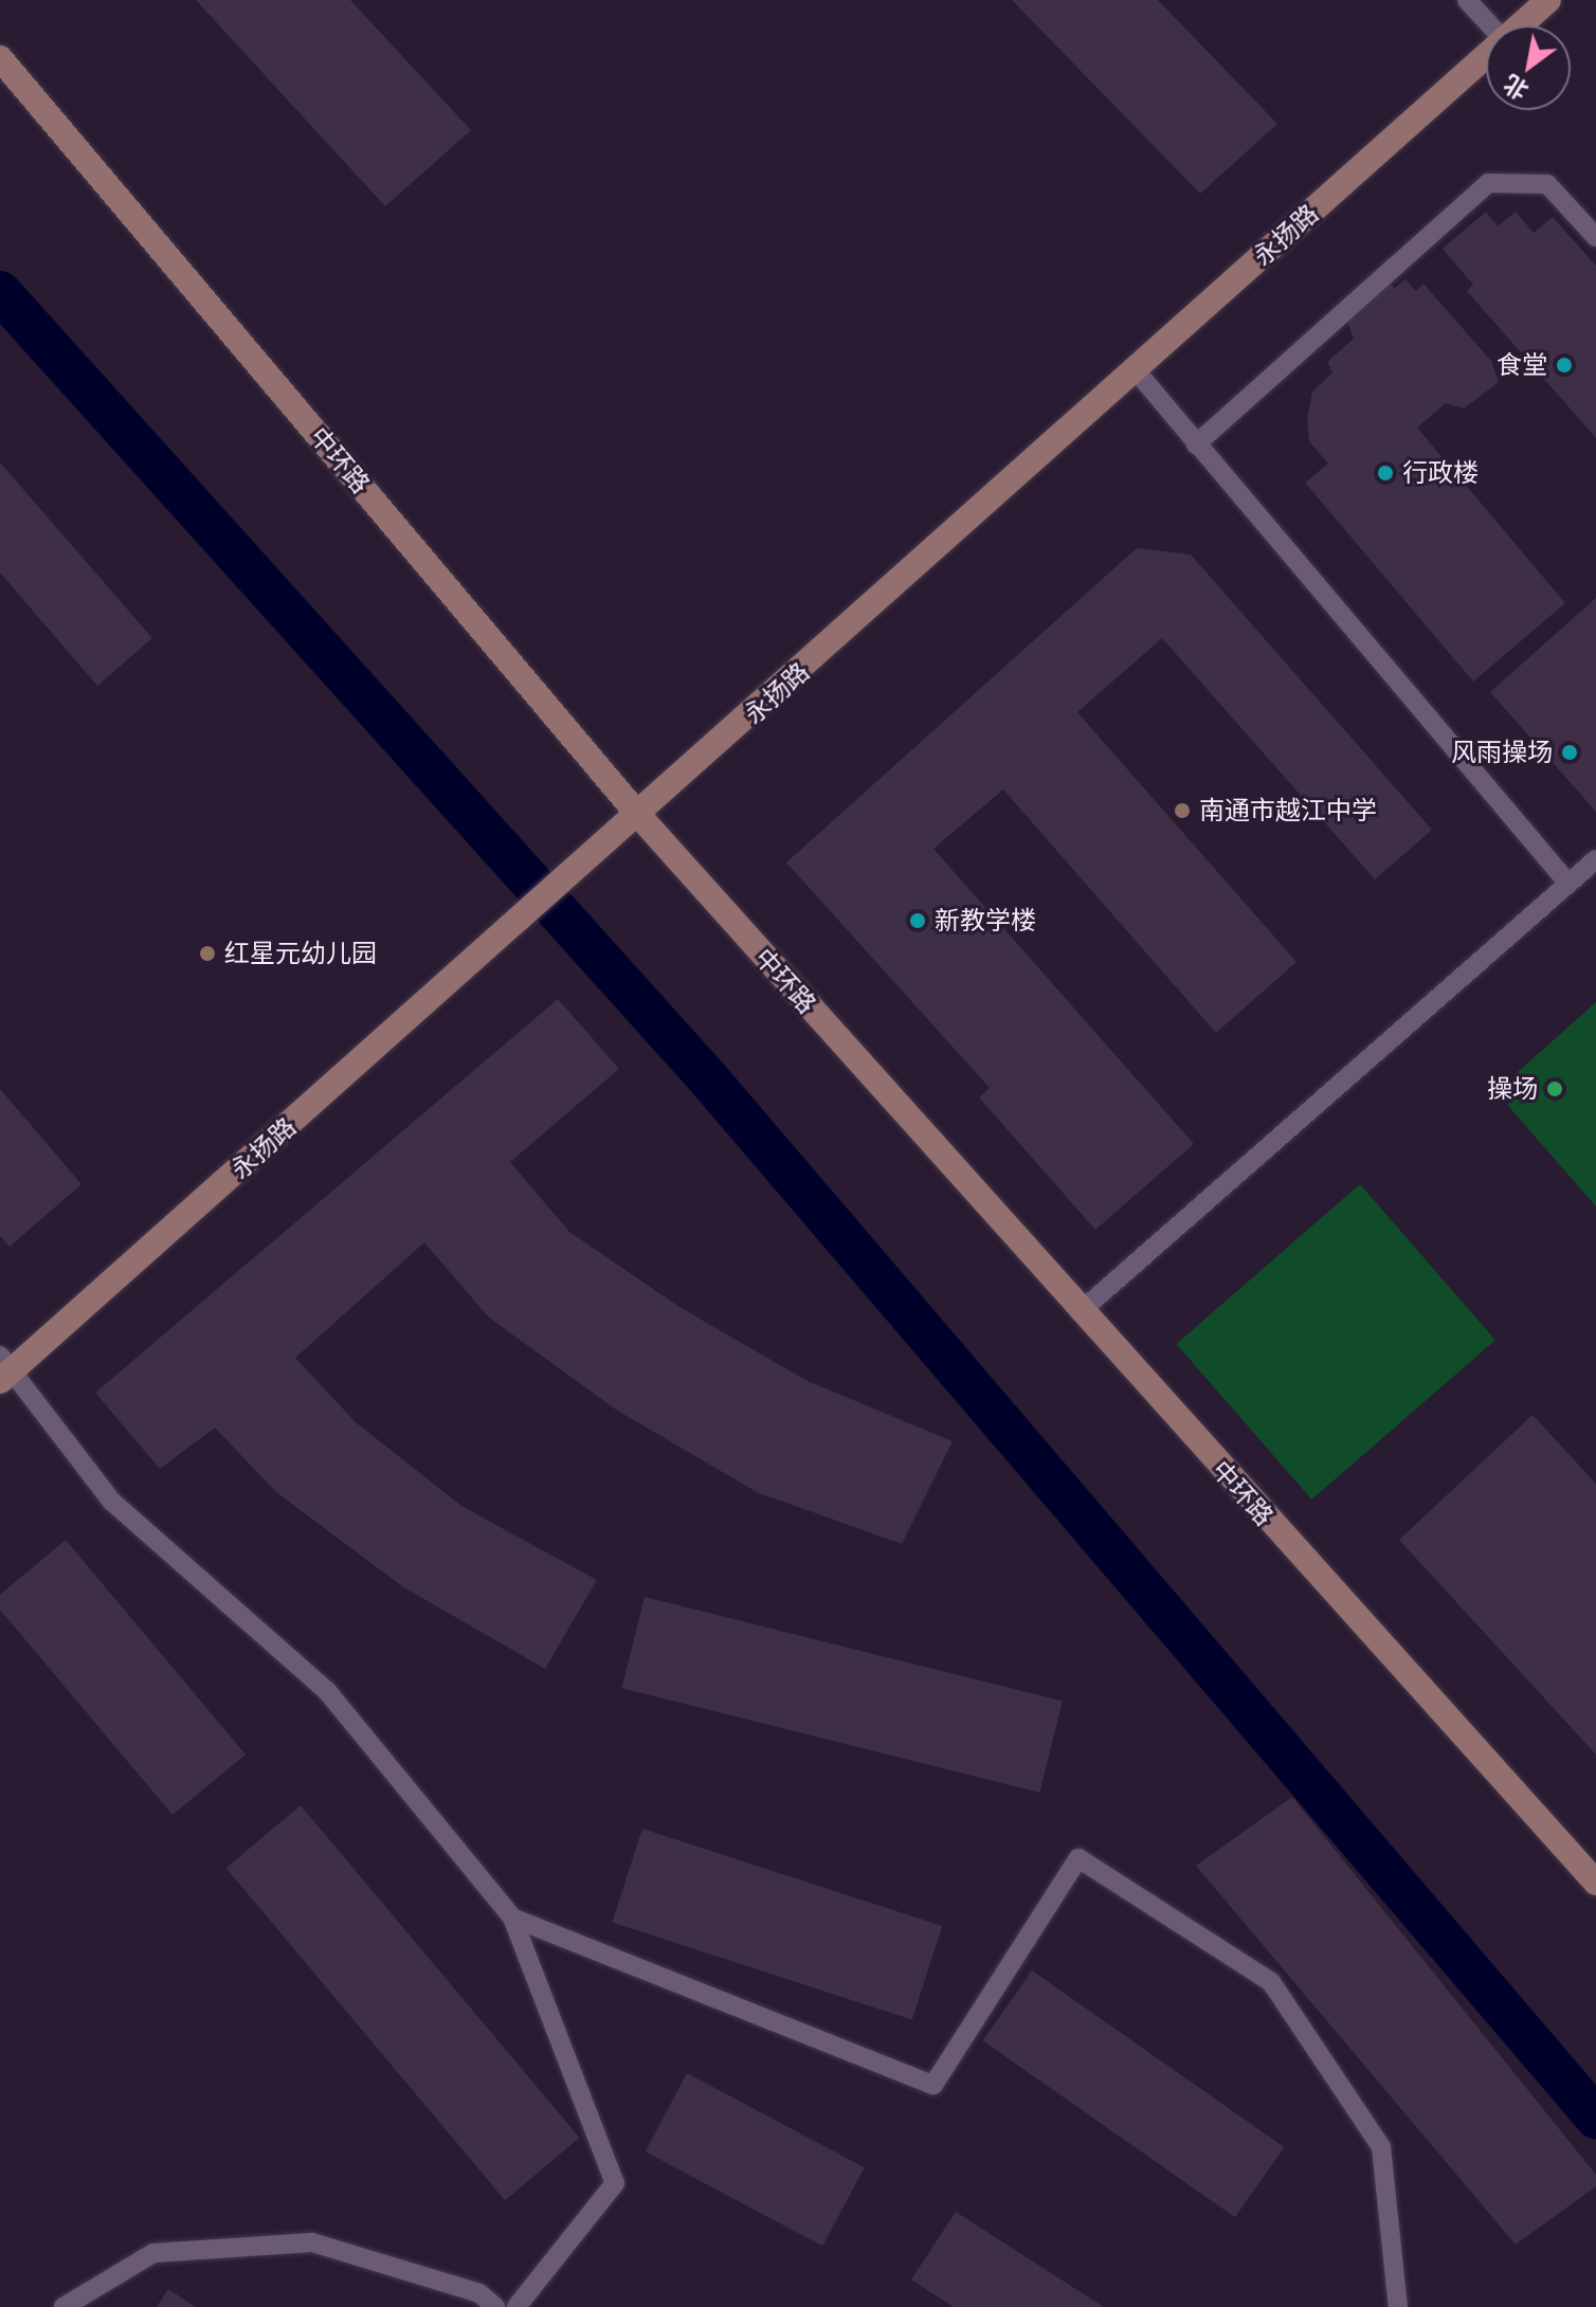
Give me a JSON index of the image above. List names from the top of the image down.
{
  "streets": {
    "street": ["永扬路", "中环路"]
  },
  "crossings": [
    ["永扬路", "中环路"]
  ],
  "places": [
    "食堂",
    "行政楼",
    "风雨操场",
    "南通市越江中学",
    "新教学楼",
    "红星元幼儿园",
    "操场"
  ],
  "north": "bottom left"
}
